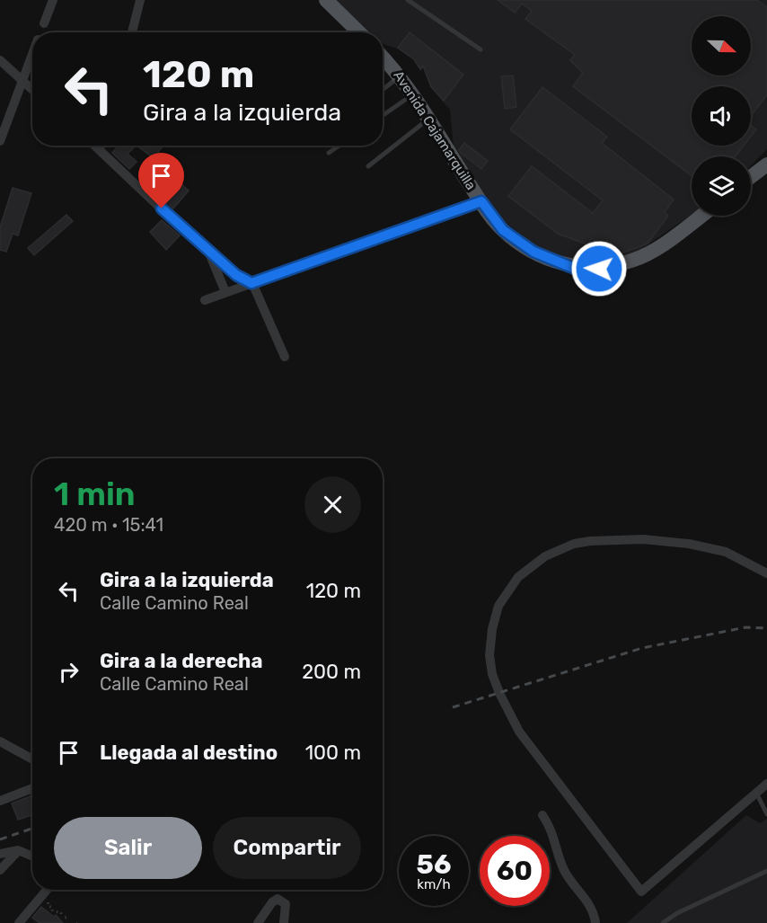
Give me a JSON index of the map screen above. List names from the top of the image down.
{
  "streets": {
    "main road": ["Avenida Cajamarquilla"]
  },
  "north": "right",
  "page": {
    "turn": ["120 m", "Gira a la izquierda"],
    "heading": ["1 min", "420 m · 15:41"],
    "list": [
      {
        "name": "Gira a la izquierda",
        "note": "Calle Camino Real",
        "value": "120 m"
      },
      {
        "name": "Gira a la derecha",
        "note": "Calle Camino Real",
        "value": "200 m"
      },
      {
        "name": "Llegada al destino",
        "value": "100 m"
      }
    ],
    "buttons": ["Salir", "Compartir"],
    "speed": "56 km/h",
    "limit": "60"
  }
}
